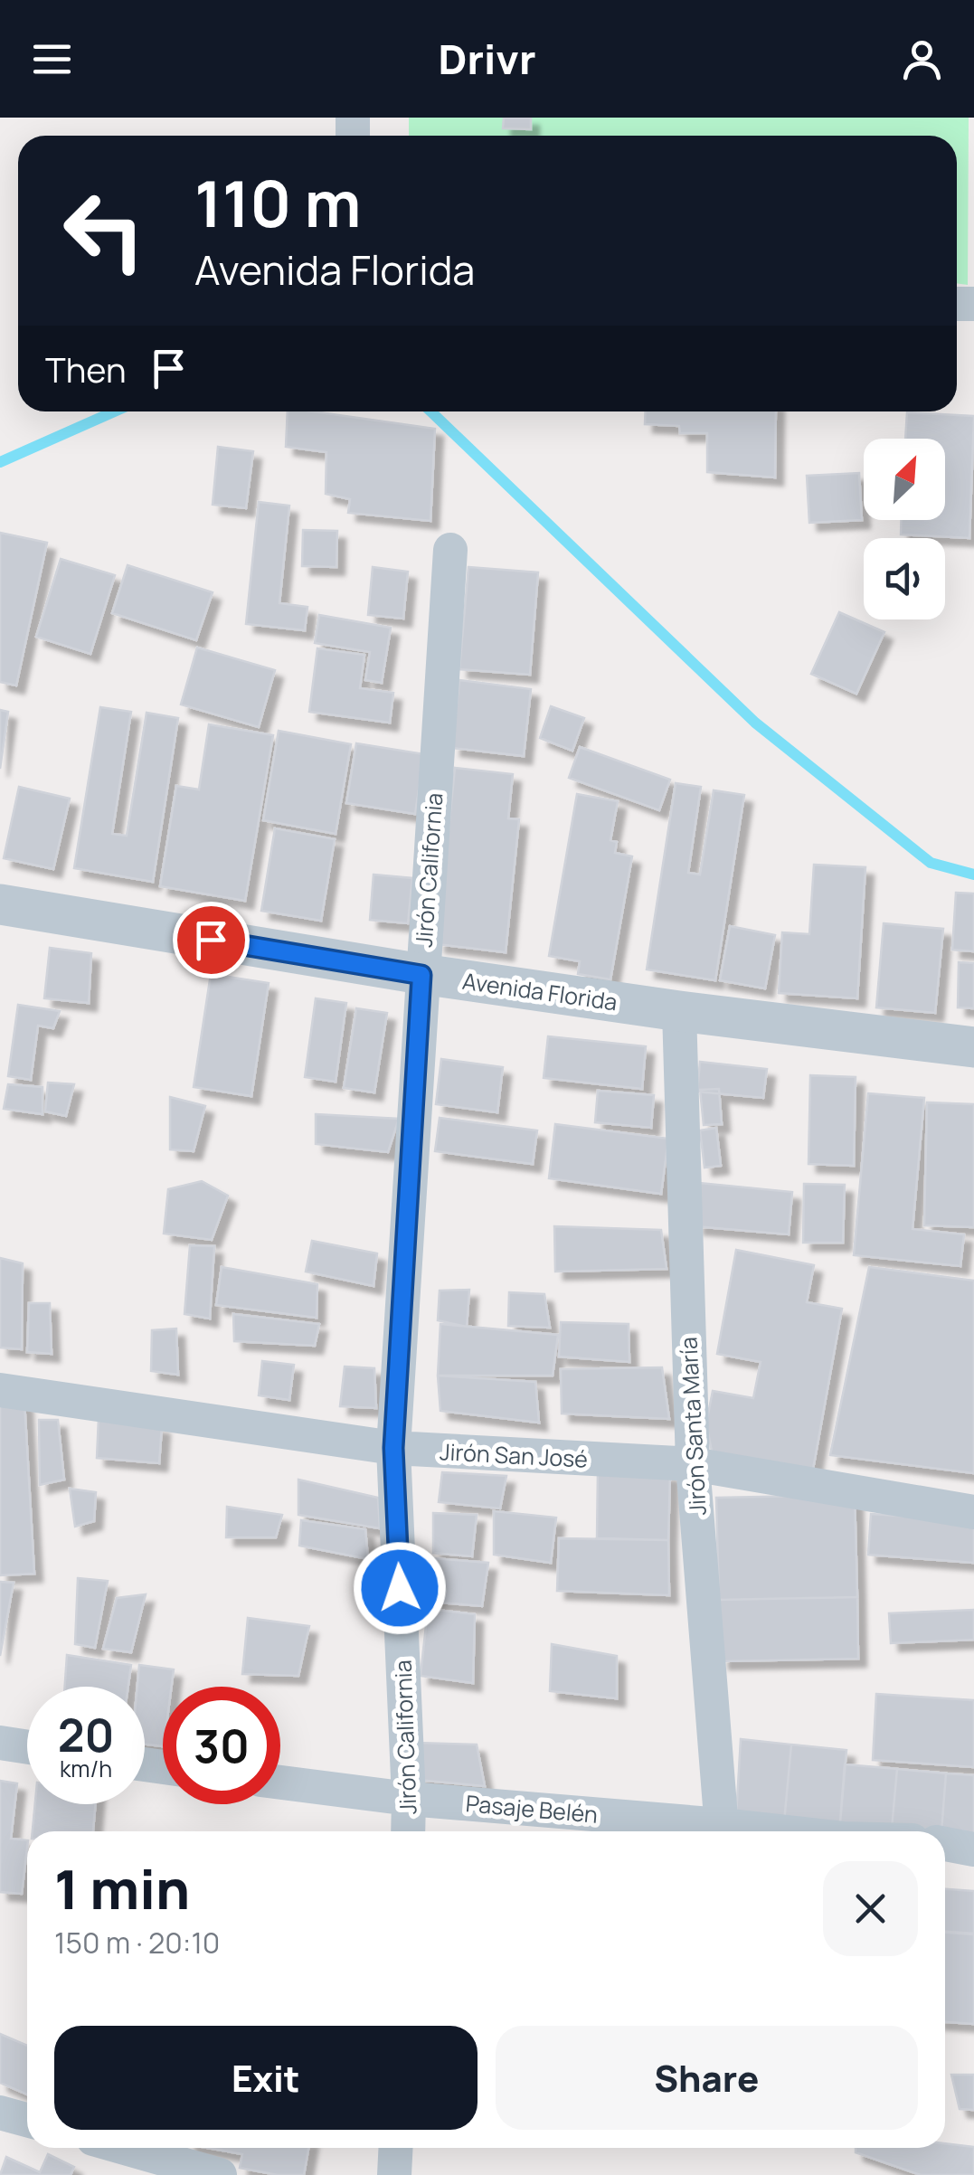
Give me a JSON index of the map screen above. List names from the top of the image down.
{
  "streets": {
    "street": [
      "Jirón California",
      "Avenida Florida",
      "Jirón Santa María",
      "Jirón San José",
      "Pasaje Belén"
    ]
  },
  "crossings": [
    ["Jirón California", "Avenida Florida"],
    ["Jirón California", "Jirón San José"],
    ["Jirón California", "Pasaje Belén"],
    ["Avenida Florida", "Jirón Santa María"],
    ["Jirón Santa María", "Jirón San José"]
  ],
  "north": "top right",
  "page": {
    "header": "Drivr",
    "turn": ["110 m", "Avenida Florida"],
    "then": "Then",
    "speed": "20 km/h",
    "limit": "30",
    "heading": ["1 min", "150 m · 20:10"],
    "buttons": ["Exit", "Share"]
  }
}
